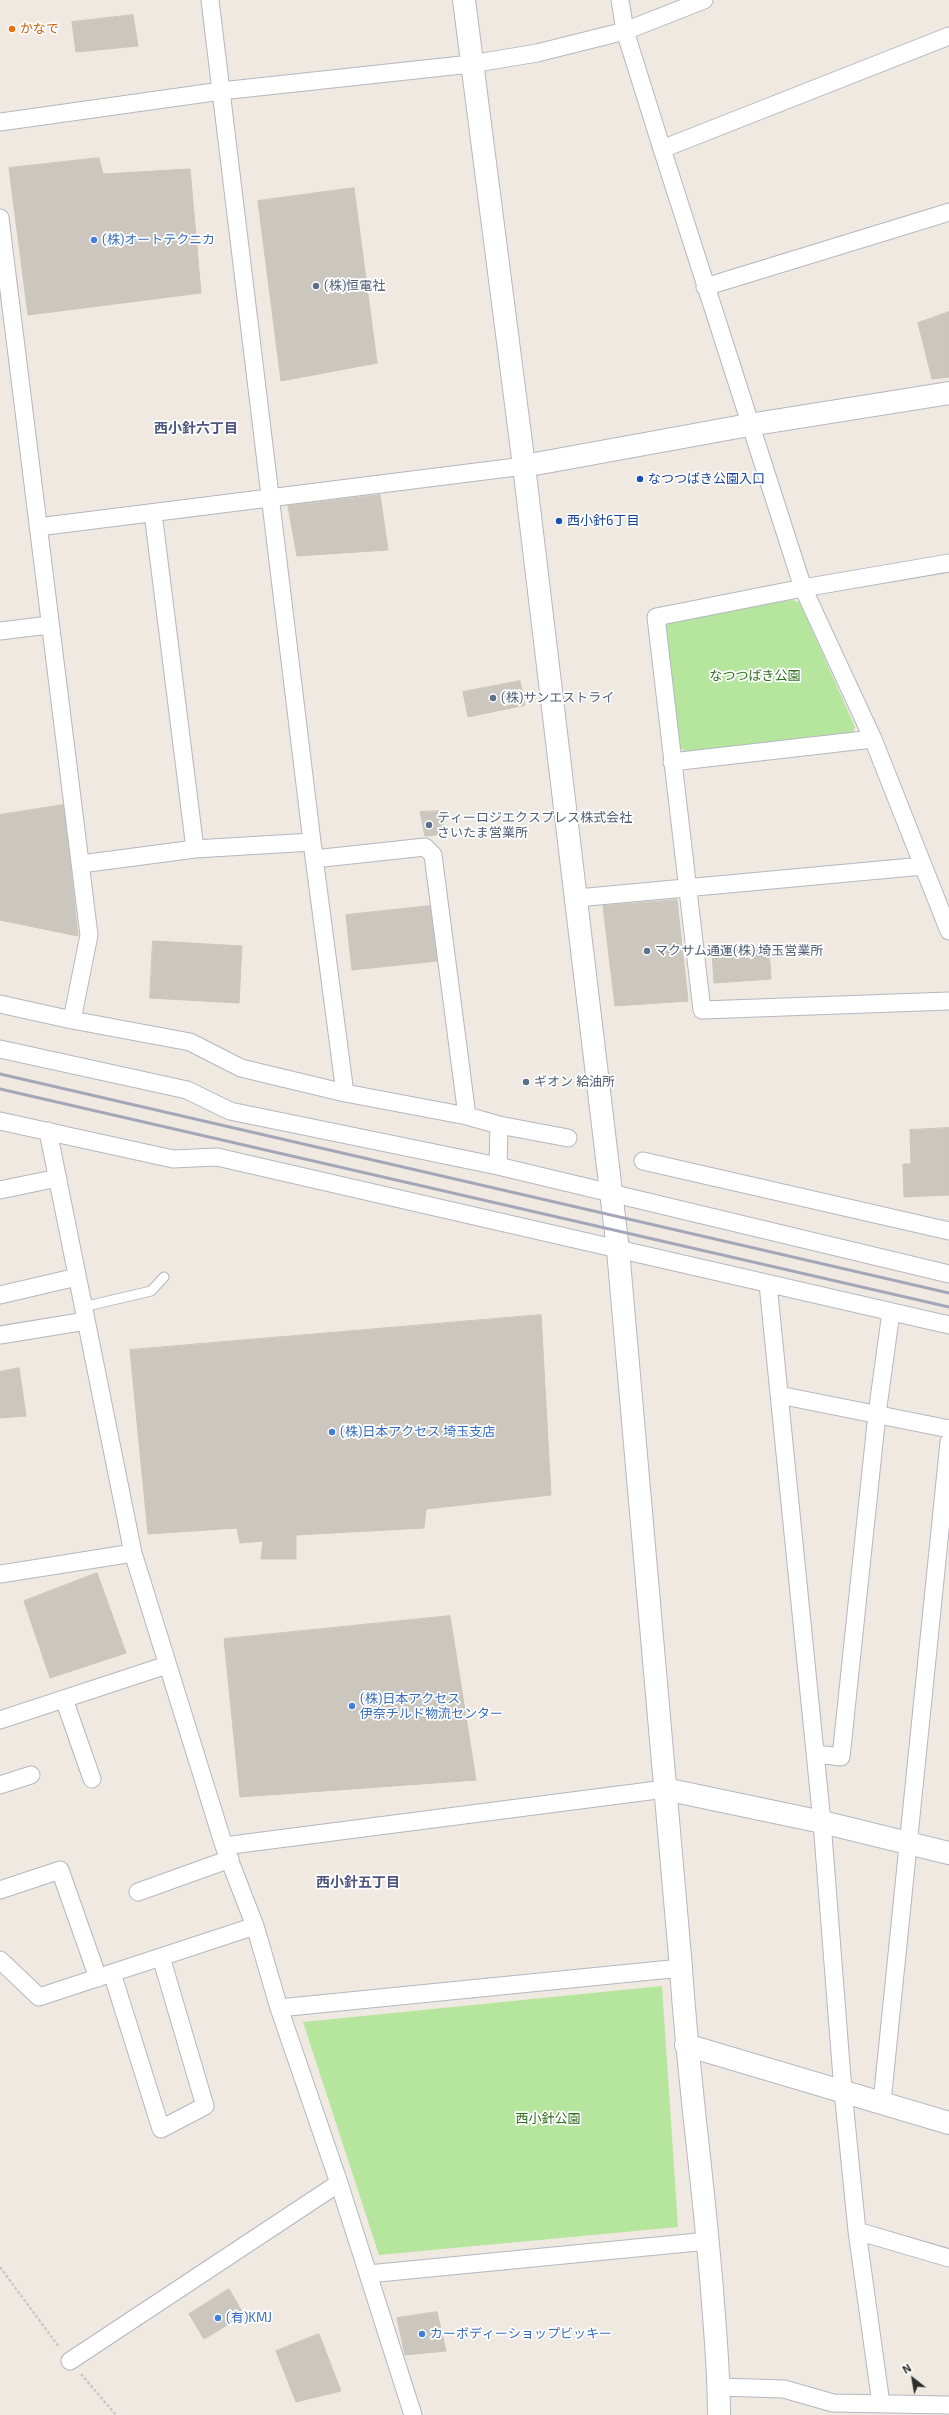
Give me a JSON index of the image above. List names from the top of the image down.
{
  "districts": ["西小針六丁目", "西小針五丁目"],
  "parks": ["なつつばき公園", "西小針公園"],
  "places": [
    "かなで",
    "(株)オートテクニカ",
    "(株)恒電社",
    "なつつばき公園入口",
    "西小針6丁目",
    "(株)サンエストライ",
    "ティーロジエクスプレス株式会社 さいたま営業所",
    "マクサム通運(株) 埼玉営業所",
    "ギオン 給油所",
    "(株)日本アクセス 埼玉支店",
    "(株)日本アクセス 伊奈チルド物流センター",
    "(有)KMJ",
    "カーボディーショップビッキー"
  ],
  "north": "top left"
}
